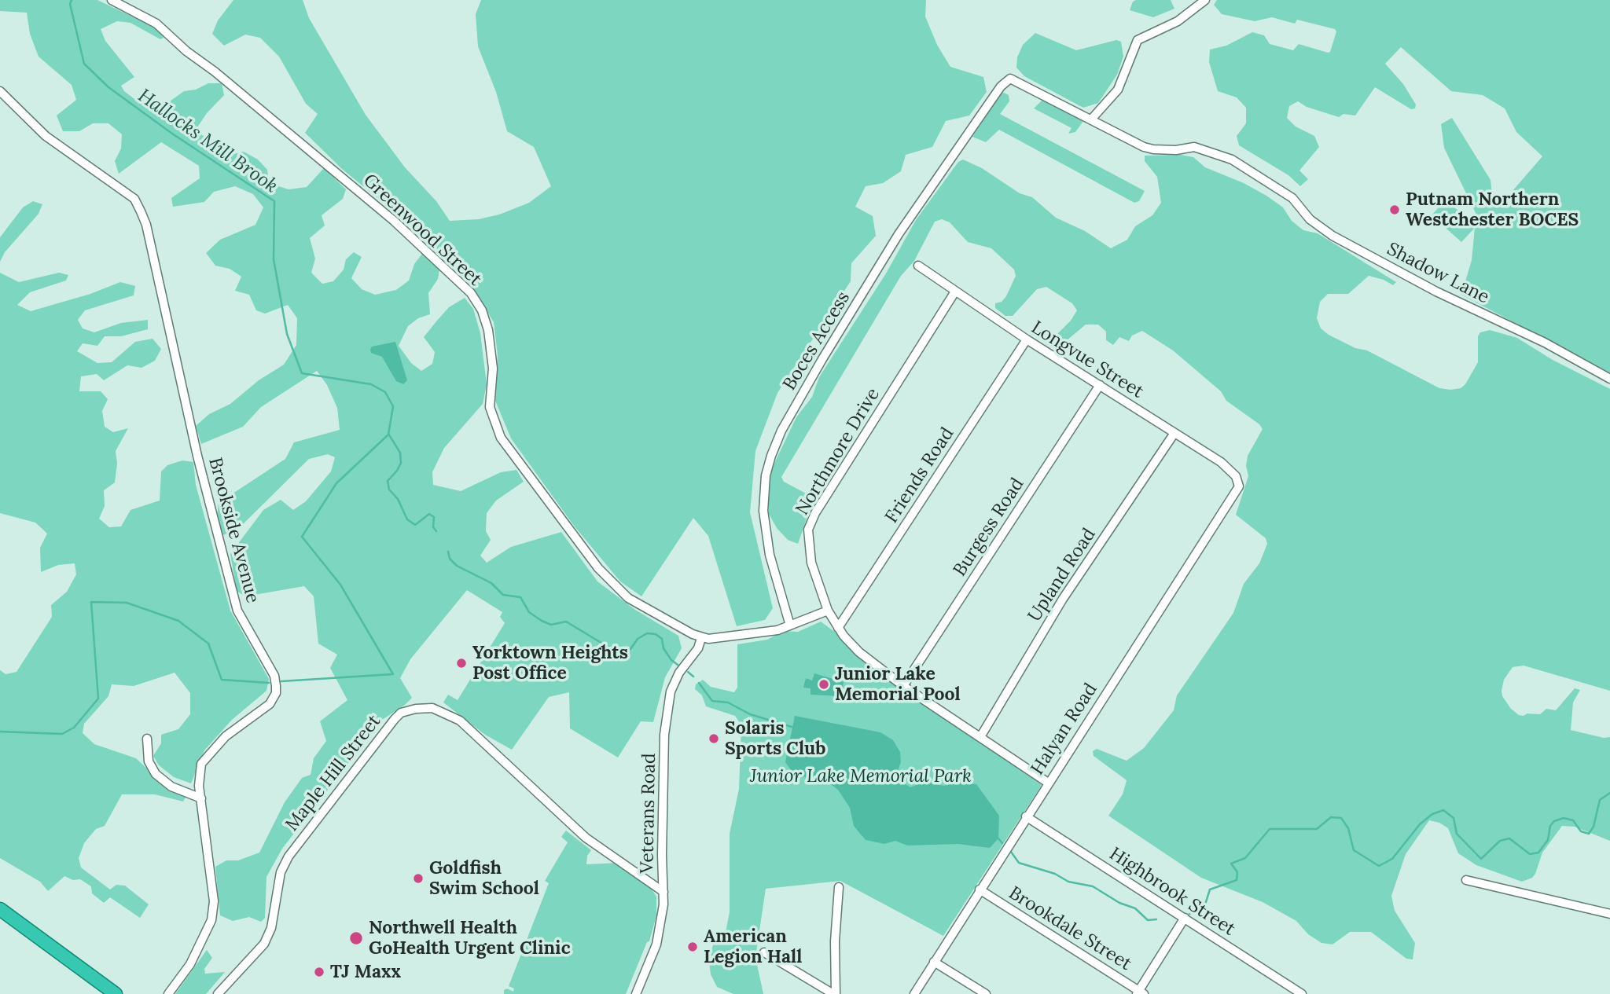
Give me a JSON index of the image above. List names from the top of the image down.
{
  "streets": {
    "street": [
      "Greenwood Street",
      "Shadow Lane",
      "Boces Access",
      "Longvue Street",
      "Northmore Drive",
      "Friends Road",
      "Burgess Road",
      "Brookside Avenue",
      "Upland Road",
      "Halyan Road",
      "Maple Hill Street",
      "Veterans Road",
      "Highbrook Street",
      "Brookdale Street"
    ]
  },
  "crossings": [
    ["Greenwood Street", "Veterans Road"],
    ["Shadow Lane", "Boces Access"],
    ["Longvue Street", "Northmore Drive"],
    ["Longvue Street", "Friends Road"],
    ["Longvue Street", "Burgess Road"],
    ["Longvue Street", "Upland Road"],
    ["Longvue Street", "Halyan Road"],
    ["Northmore Drive", "Friends Road"],
    ["Northmore Drive", "Burgess Road"],
    ["Northmore Drive", "Upland Road"],
    ["Northmore Drive", "Halyan Road"],
    ["Halyan Road", "Highbrook Street"],
    ["Halyan Road", "Brookdale Street"],
    ["Maple Hill Street", "Veterans Road"]
  ],
  "water": ["Hallocks Mill Brook"],
  "parks": ["Junior Lake Memorial Park"],
  "places": [
    "Putnam Northern Westchester BOCES",
    "Yorktown Heights Post Office",
    "Junior Lake Memorial Pool",
    "Solaris Sports Club",
    "Goldfish Swim School",
    "Northwell Health GoHealth Urgent Clinic",
    "American Legion Hall",
    "TJ Maxx"
  ]
}
